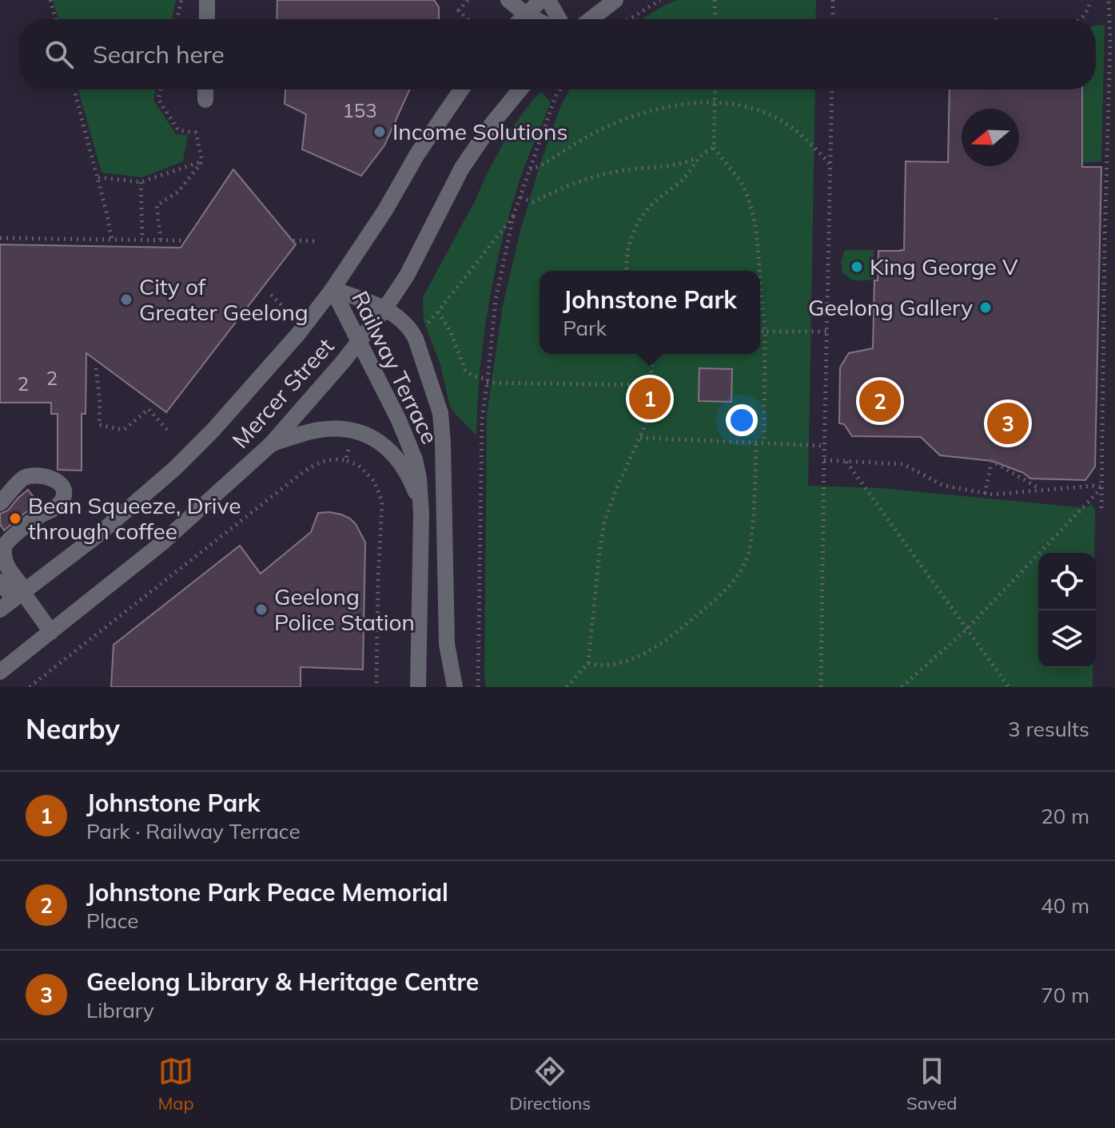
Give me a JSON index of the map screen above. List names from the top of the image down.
{
  "streets": {
    "street": ["Railway Terrace", "Mercer Street"]
  },
  "crossings": [
    ["Railway Terrace", "Mercer Street"]
  ],
  "places": [
    "Income Solutions",
    "King George V",
    "City of Greater Geelong",
    "Geelong Gallery",
    "Bean Squeeze, Drive through coffee",
    "Geelong Police Station"
  ],
  "house_numbers": ["153", "2", "2"],
  "north": "left",
  "page": {
    "search": "Search here",
    "popup": ["Johnstone Park", "Park"],
    "pins": ["1", "2", "3"],
    "heading": ["Nearby", "3 results"],
    "list": [
      {
        "mark": "1",
        "name": "Johnstone Park",
        "note": "Park · Railway Terrace",
        "value": "20 m"
      },
      {
        "mark": "2",
        "name": "Johnstone Park Peace Memorial",
        "note": "Place",
        "value": "40 m"
      },
      {
        "mark": "3",
        "name": "Geelong Library & Heritage Centre",
        "note": "Library",
        "value": "70 m"
      }
    ],
    "nav": ["Map", "Directions", "Saved"]
  }
}
